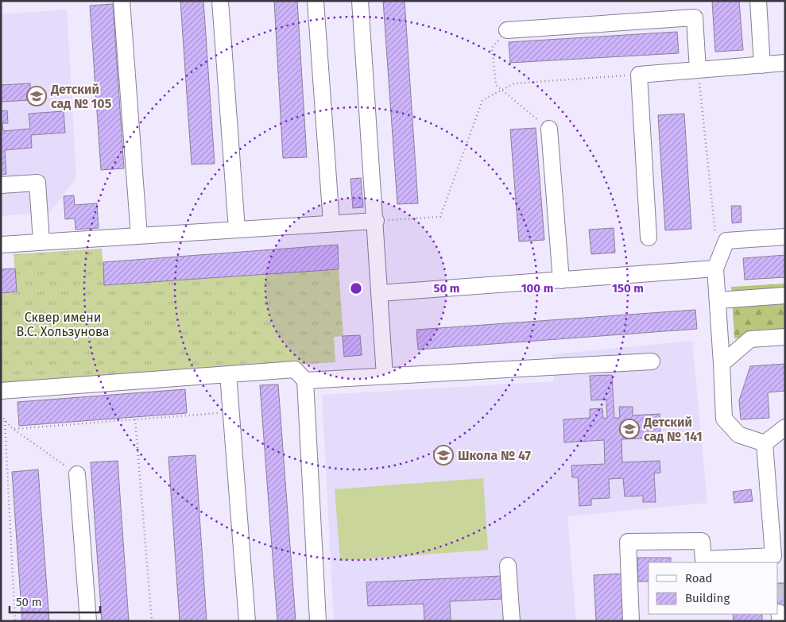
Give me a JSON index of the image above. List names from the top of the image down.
{
  "parks": ["Сквер имени В.С. Хользунова"],
  "places": {
    "school or university": ["Детский сад № 105", "Детский сад № 141", "Школа № 47"]
  },
  "legend": ["Road", "Building"],
  "scale_bar": "50 m",
  "rings": ["50 m", "100 m", "150 m"]
}
